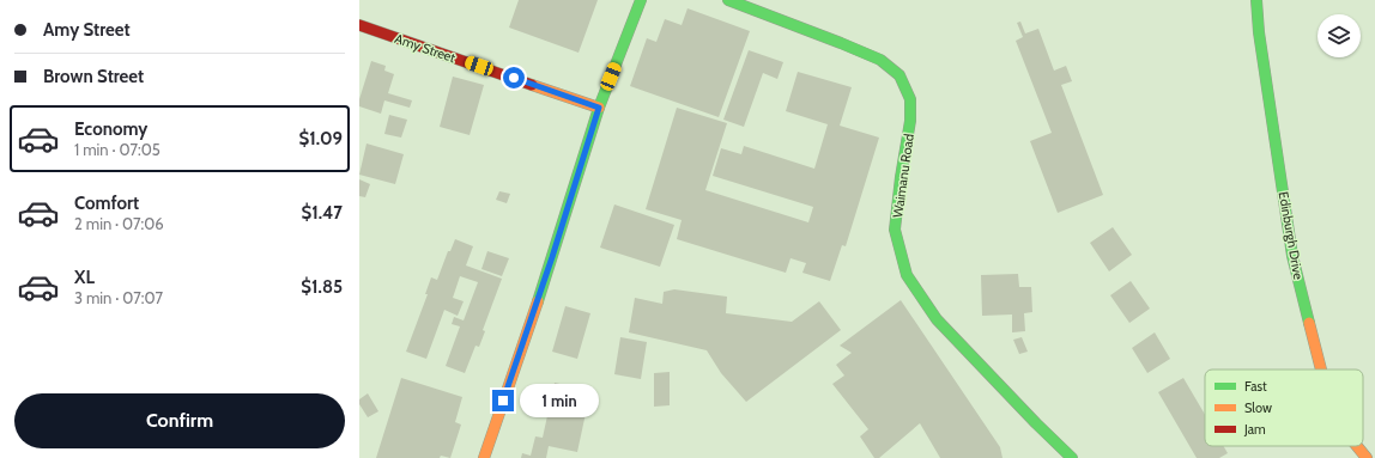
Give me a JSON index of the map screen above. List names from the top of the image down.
{
  "streets": {
    "main road": ["Amy Street", "Waimanu Road", "Edinburgh Drive"]
  },
  "legend": ["Fast", "Slow", "Jam"],
  "page": {
    "banner": ["Amy Street", "Brown Street"],
    "list": [
      {
        "name": "Economy",
        "note": "1 min · 07:05",
        "value": "$1.09"
      },
      {
        "name": "Comfort",
        "note": "2 min · 07:06",
        "value": "$1.47"
      },
      {
        "name": "XL",
        "note": "3 min · 07:07",
        "value": "$1.85"
      }
    ],
    "buttons": "Confirm",
    "bubble": "1 min"
  }
}
